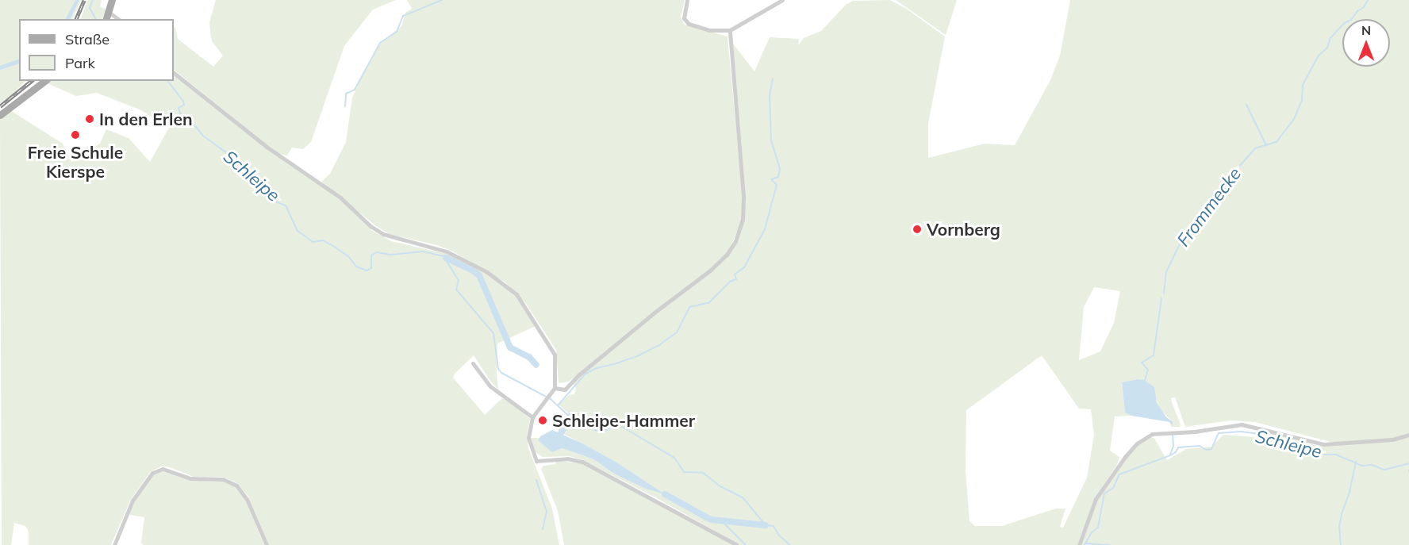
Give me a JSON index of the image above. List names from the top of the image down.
{
  "water": ["Schleipe", "Frommecke"],
  "places": [
    "In den Erlen",
    "Freie Schule Kierspe",
    "Vornberg",
    "Schleipe-Hammer"
  ],
  "legend": ["Straße", "Park"],
  "north": "top"
}
